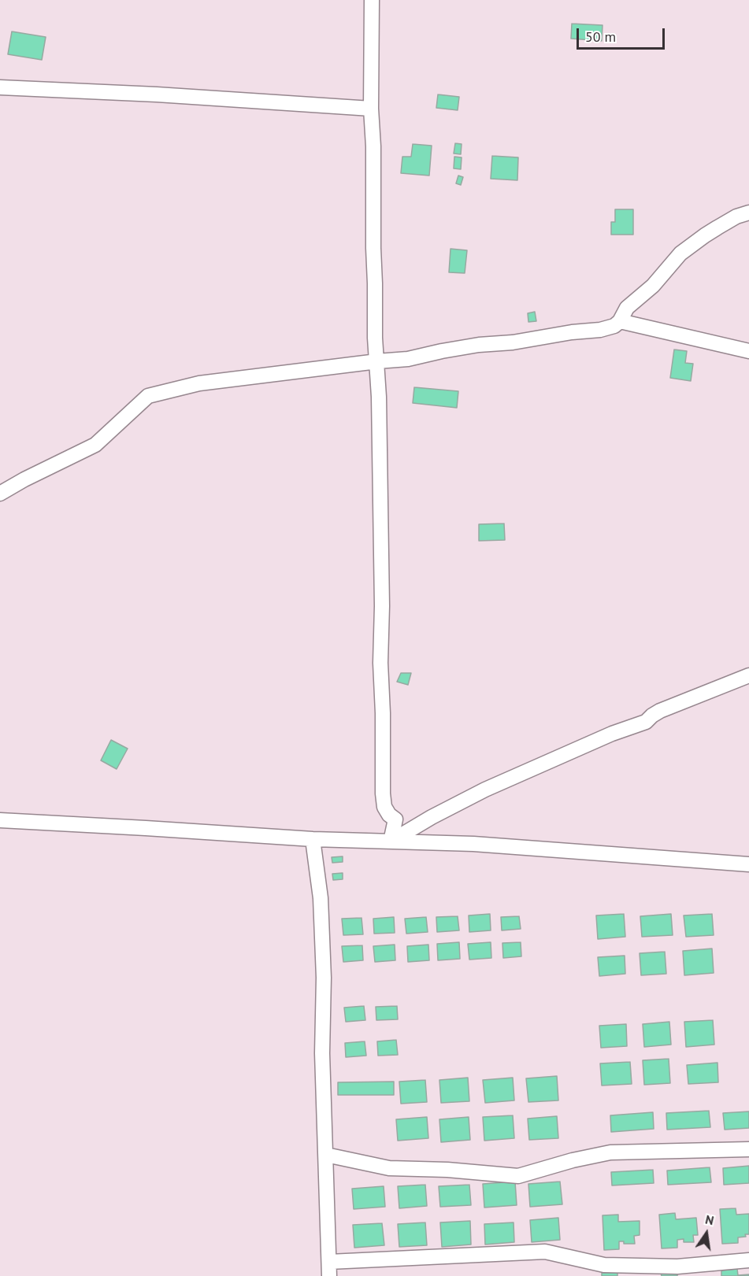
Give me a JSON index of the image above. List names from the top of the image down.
{
  "scale_bar": "50 m",
  "north": "top"
}
